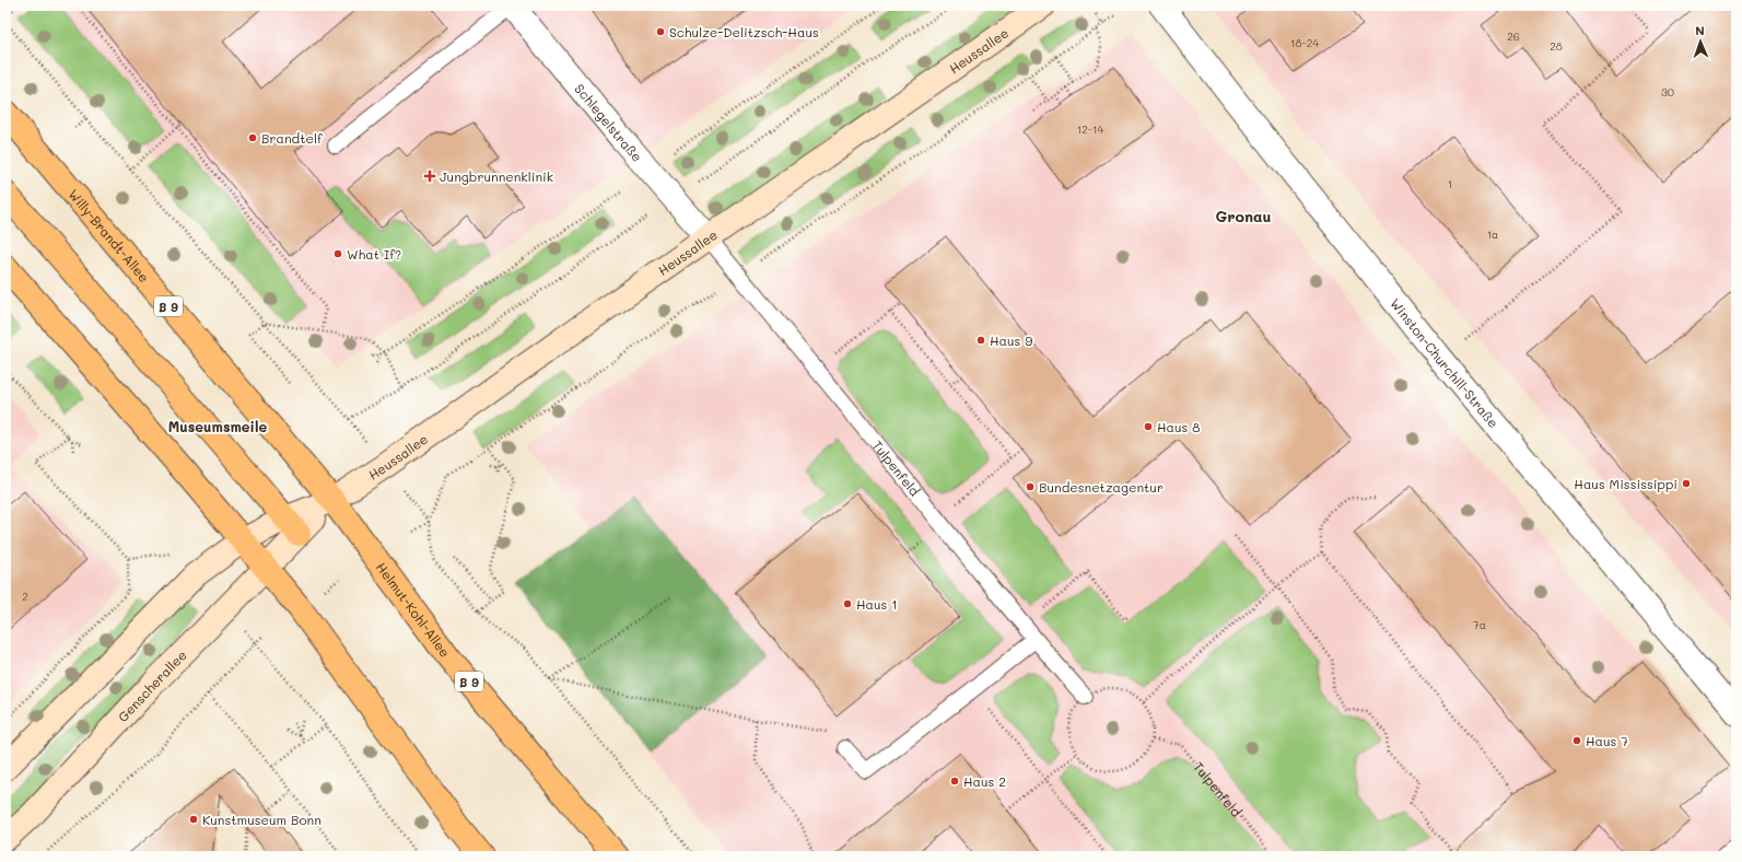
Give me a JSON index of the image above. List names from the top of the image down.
{
  "streets": {
    "main road": ["Willy-Brandt-Allee", "B 9", "Helmut-Kohl-Allee"],
    "street": [
      "Heussallee",
      "Schlegelstraße",
      "Winston-Churchill-Straße",
      "Genscherallee"
    ],
    "lane": ["Tulpenfeld"]
  },
  "crossings": [
    ["Heussallee", "Schlegelstraße"],
    ["Heussallee", "Willy-Brandt-Allee"],
    ["Heussallee", "Tulpenfeld"],
    ["Heussallee", "Helmut-Kohl-Allee"],
    ["Heussallee", "Genscherallee"],
    ["Schlegelstraße", "Tulpenfeld"],
    ["Willy-Brandt-Allee", "Helmut-Kohl-Allee"]
  ],
  "districts": ["Gronau", "Museumsmeile"],
  "places": {
    "other": [
      "Schulze-Delitzsch-Haus",
      "Brandtelf",
      "What If?",
      "Haus 9",
      "Haus 8",
      "Haus Mississippi",
      "Bundesnetzagentur",
      "Haus 1",
      "Haus 7",
      "Haus 2",
      "Kunstmuseum Bonn"
    ],
    "health": ["Jungbrunnenklinik"]
  },
  "house_numbers": [
    "26",
    "18-24",
    "28",
    "30",
    "12-14",
    "1",
    "1a",
    "2",
    "7a"
  ],
  "north": "top"
}
